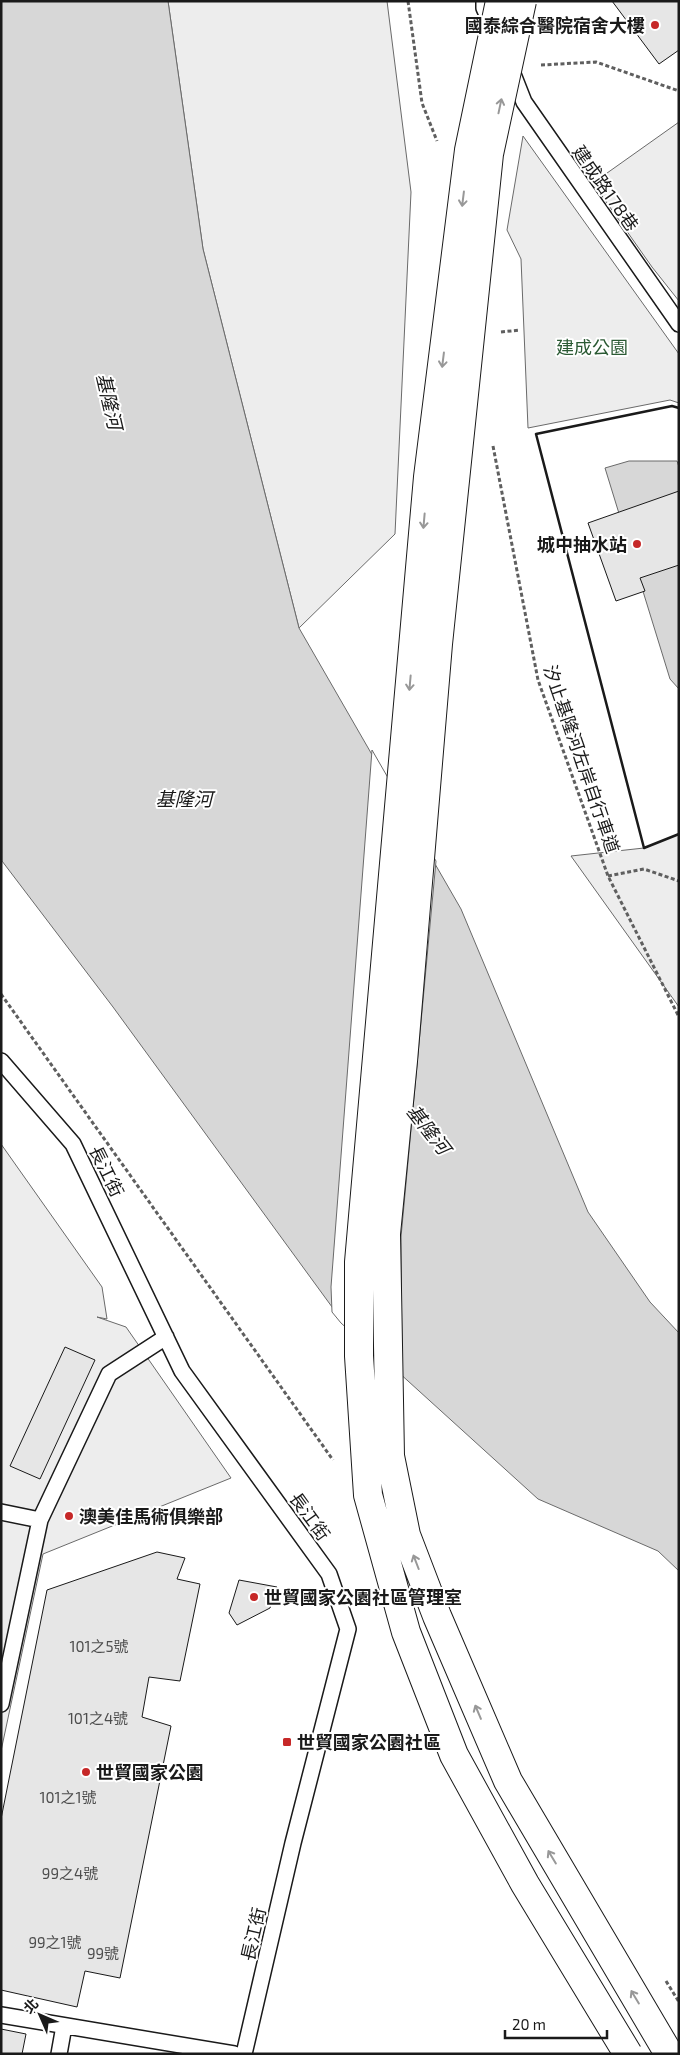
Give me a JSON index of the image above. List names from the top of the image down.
{
  "streets": {
    "lane": ["建成路178巷", "長江街"],
    "path": ["汐止基隆河左岸自行車道"]
  },
  "water": ["基隆河"],
  "parks": ["建成公園"],
  "places": {
    "other": [
      "國泰綜合醫院宿舍大樓",
      "城中抽水站",
      "澳美佳馬術俱樂部",
      "世貿國家公園社區管理室",
      "世貿國家公園"
    ],
    "transit": ["世貿國家公園社區"]
  },
  "house_numbers": [
    "101之5號",
    "101之4號",
    "101之1號",
    "99之4號",
    "99之1號",
    "99號"
  ],
  "scale_bar": "20 m",
  "north": "top left"
}
